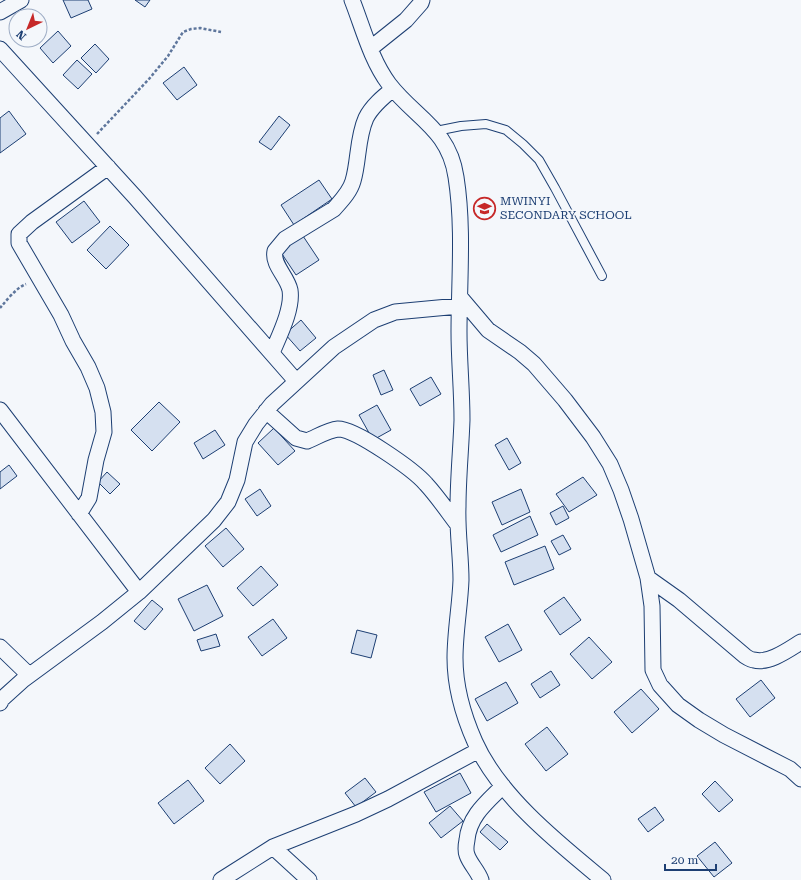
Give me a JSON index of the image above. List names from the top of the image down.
{
  "places": {
    "school or university": ["MWINYI SECONDARY SCHOOL"]
  },
  "scale_bar": "20 m",
  "north": "bottom left"
}
